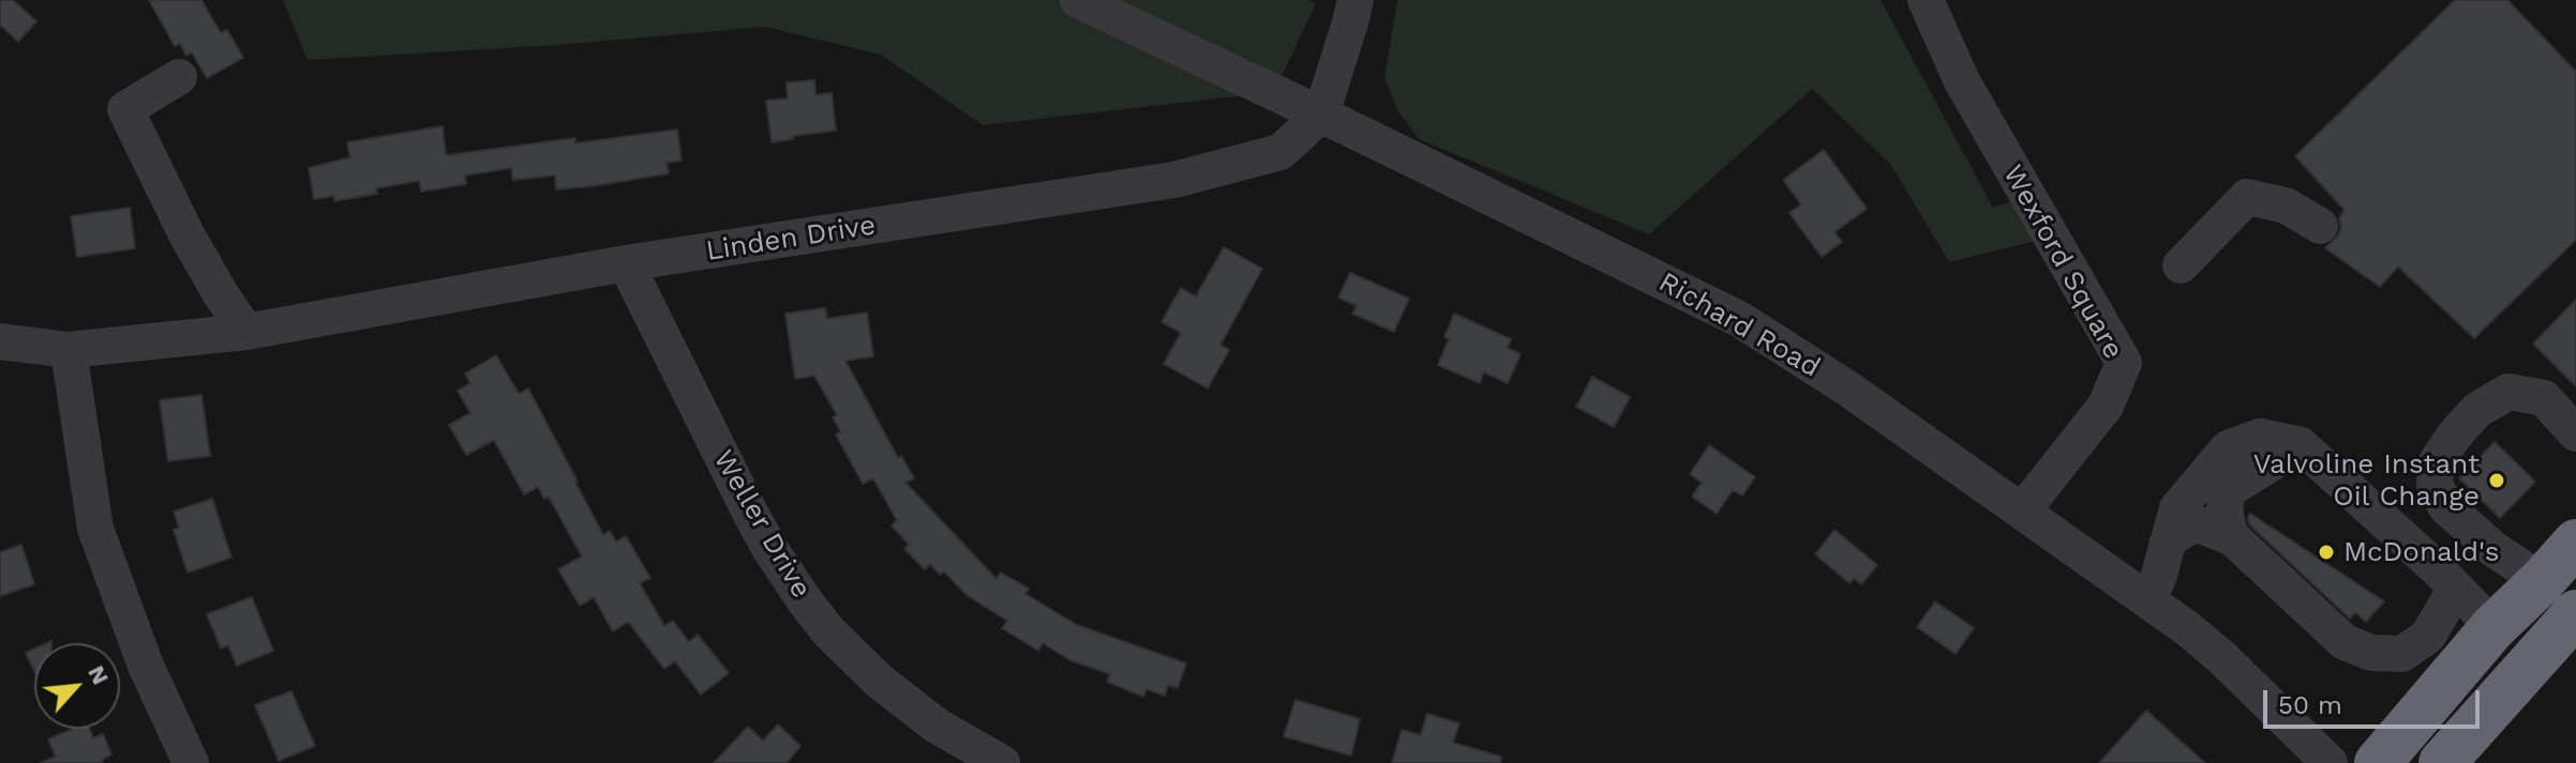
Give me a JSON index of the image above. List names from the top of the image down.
{
  "streets": {
    "street": [
      "Linden Drive",
      "Wexford Square",
      "Richard Road",
      "Weller Drive"
    ]
  },
  "crossings": [
    ["Linden Drive", "Richard Road"],
    ["Linden Drive", "Weller Drive"],
    ["Wexford Square", "Richard Road"]
  ],
  "places": ["Valvoline Instant Oil Change", "McDonald's"],
  "scale_bar": "50 m",
  "north": "top right"
}
